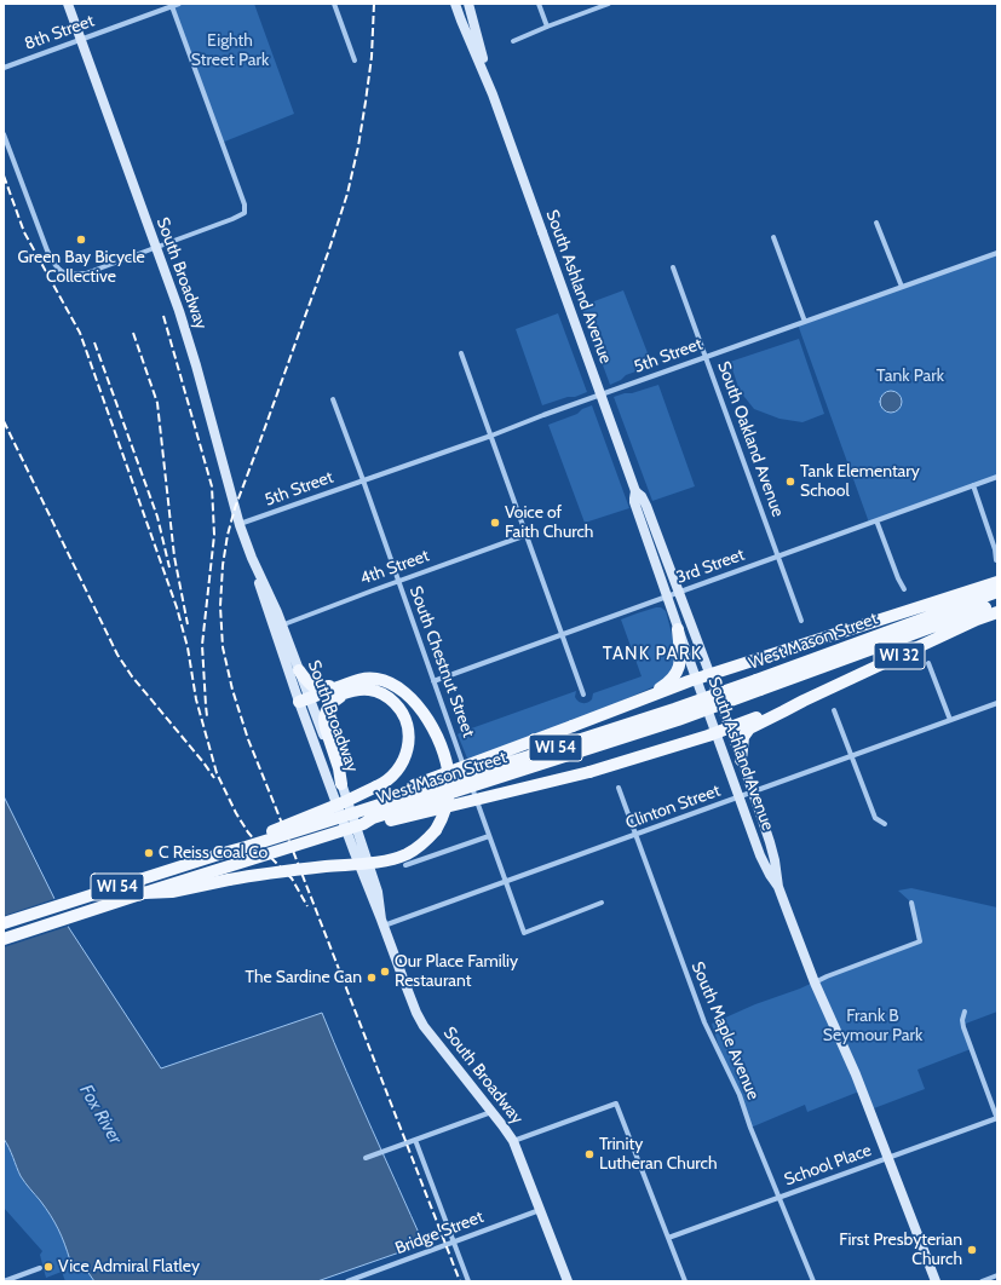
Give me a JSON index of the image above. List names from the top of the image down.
{
  "streets": {
    "main road": [
      "South Broadway",
      "South Ashland Avenue",
      "West Mason Street",
      "WI 32",
      "WI 54"
    ],
    "street": [
      "8th Street",
      "5th Street",
      "South Oakland Avenue",
      "3rd Street",
      "4th Street",
      "South Chestnut Street",
      "Clinton Street",
      "South Maple Avenue",
      "School Place",
      "Bridge Street"
    ]
  },
  "crossings": [
    ["8th Street", "South Broadway"],
    ["South Broadway", "5th Street"],
    ["South Broadway", "4th Street"],
    ["South Broadway", "Clinton Street"],
    ["South Broadway", "Bridge Street"],
    ["South Ashland Avenue", "3rd Street"],
    ["South Ashland Avenue", "WI 32"],
    ["South Ashland Avenue", "Clinton Street"],
    ["South Ashland Avenue", "School Place"],
    ["5th Street", "South Oakland Avenue"],
    ["5th Street", "South Chestnut Street"],
    ["South Oakland Avenue", "3rd Street"],
    ["3rd Street", "South Chestnut Street"],
    ["4th Street", "South Chestnut Street"],
    ["South Chestnut Street", "Clinton Street"],
    ["Clinton Street", "South Maple Avenue"],
    ["South Maple Avenue", "School Place"]
  ],
  "districts": ["TANK PARK"],
  "water": ["Fox River"],
  "parks": ["Eighth Street Park", "Tank Park", "Frank B Seymour Park"],
  "places": [
    "Green Bay Bicycle Collective",
    "Tank Elementary School",
    "Voice of Faith Church",
    "C Reiss Coal Co",
    "Our Place Familiy Restaurant",
    "The Sardine Can",
    "Trinity Lutheran Church",
    "First Presbyterian Church",
    "Vice Admiral Flatley"
  ]
}
